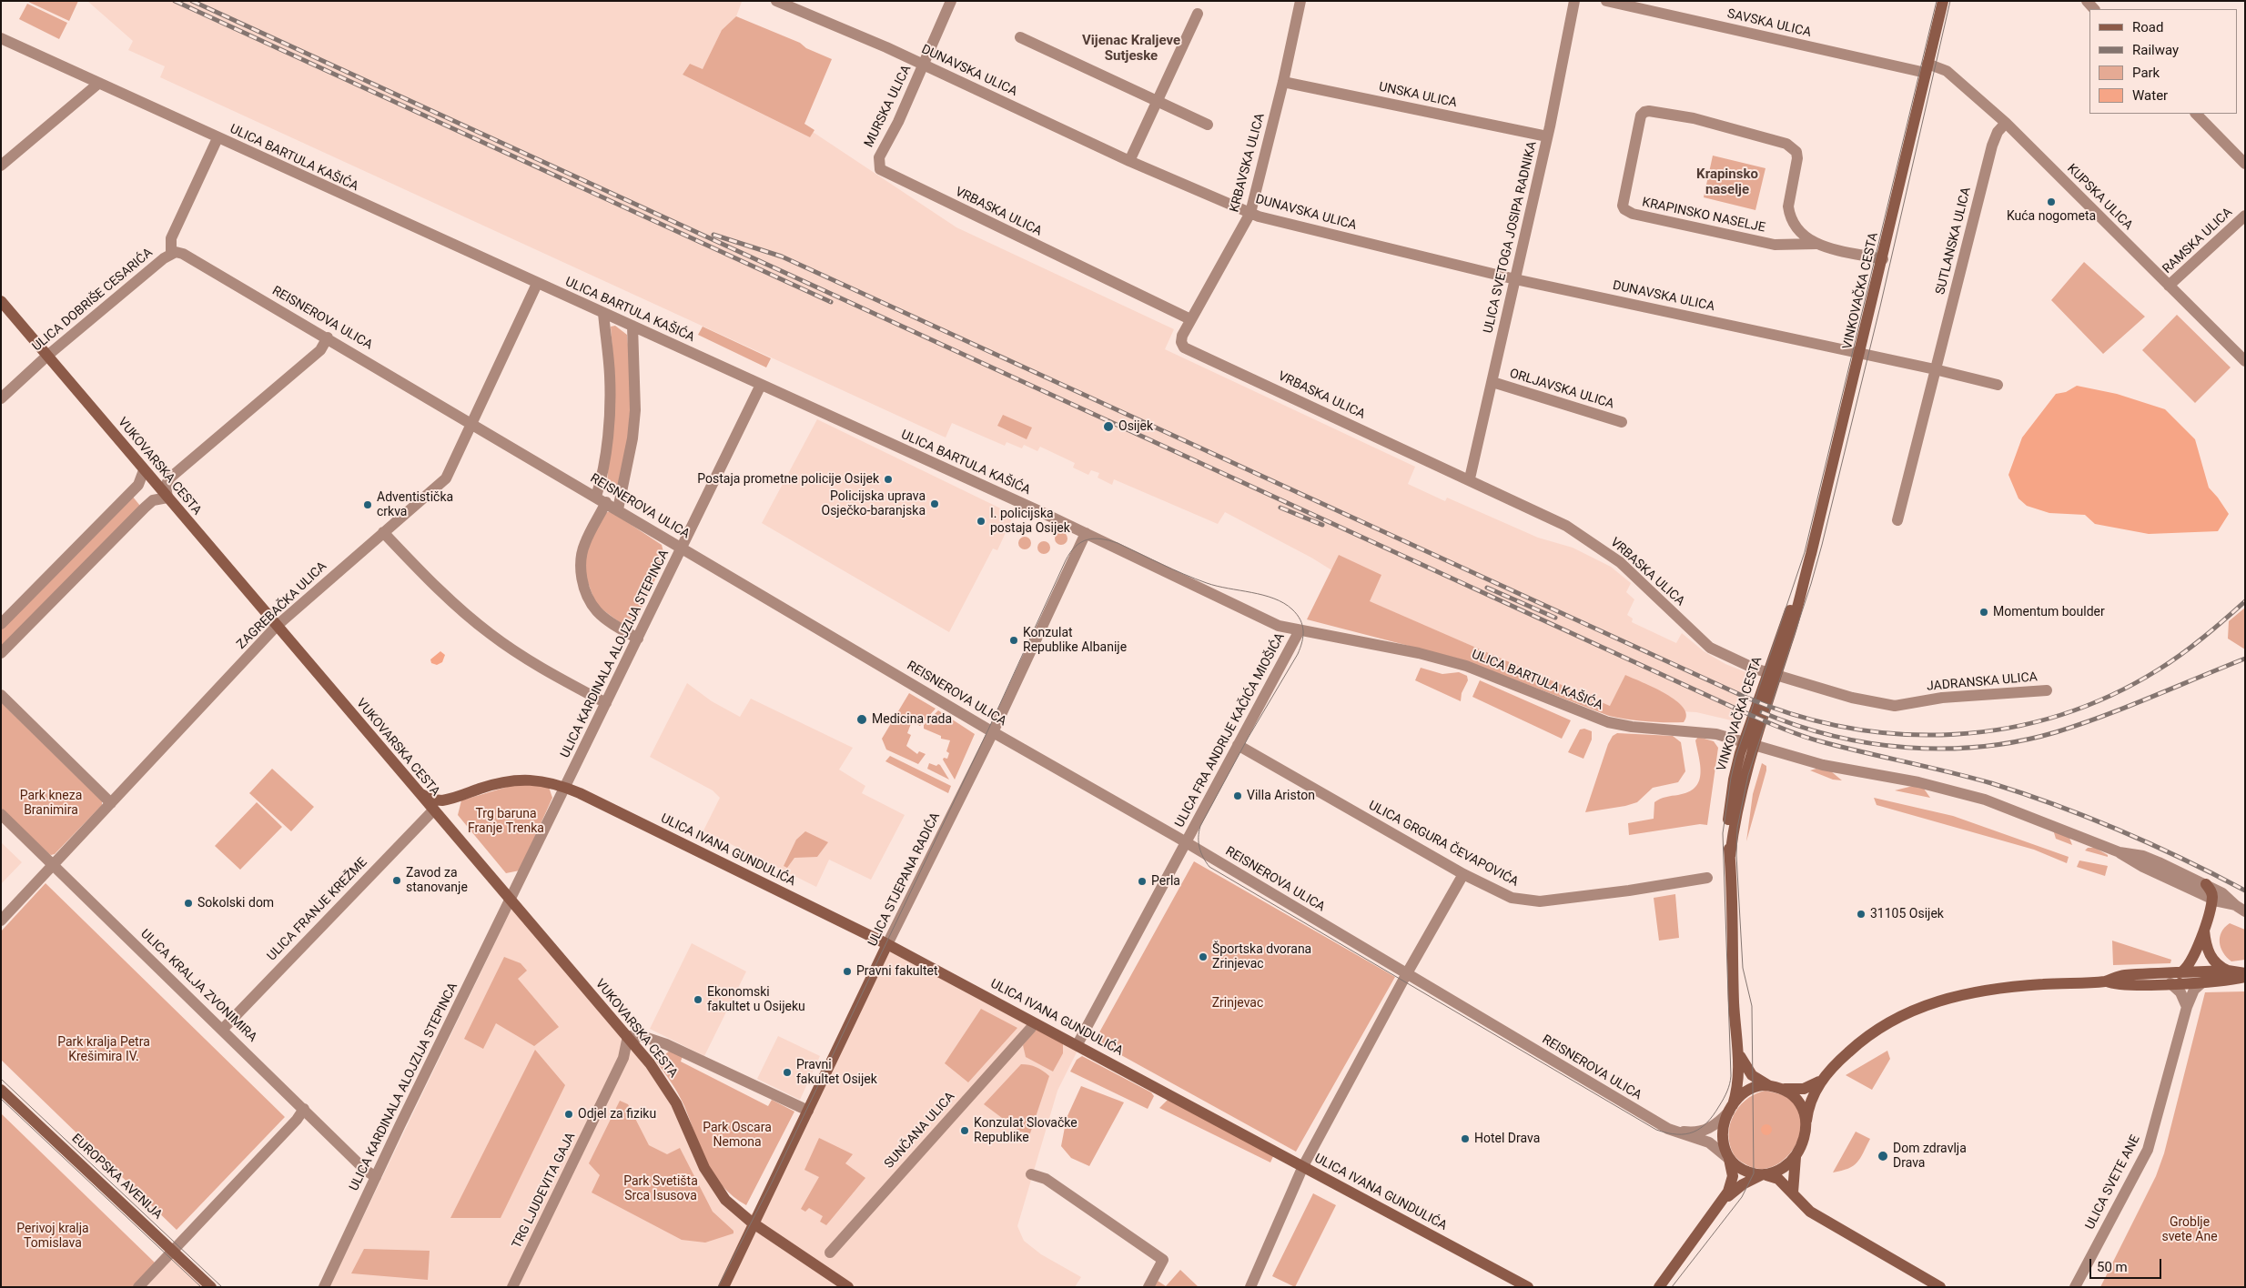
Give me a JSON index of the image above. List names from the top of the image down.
{
  "streets": {
    "main road": [
      "VINKOVAČKA CESTA",
      "VUKOVARSKA CESTA",
      "ULICA IVANA GUNDULIĆA",
      "ULICA STJEPANA RADIĆA",
      "EUROPSKA AVENIJA"
    ],
    "street": [
      "SAVSKA ULICA",
      "DUNAVSKA ULICA",
      "UNSKA ULICA",
      "MURSKA ULICA",
      "ULICA BARTULA KAŠIĆA",
      "KRBAVSKA ULICA",
      "KUPSKA ULICA",
      "VRBASKA ULICA",
      "KRAPINSKO NASELJE",
      "ULICA SVETOGA JOSIPA RADNIKA",
      "SUTLANSKA ULICA",
      "RAMSKA ULICA",
      "ULICA DOBRIŠE CESARIĆA",
      "REISNEROVA ULICA",
      "ORLJAVSKA ULICA",
      "ZAGREBAČKA ULICA",
      "ULICA KARDINALA ALOJZIJA STEPINCA",
      "JADRANSKA ULICA",
      "ULICA FRA ANDRIJE KAČIĆA MIOŠIĆA",
      "ULICA GRGURA ČEVAPOVIĆA",
      "ULICA FRANJE KREŽME",
      "ULICA KRALJA ZVONIMIRA",
      "SUNČANA ULICA",
      "ULICA SVETE ANE",
      "TRG LJUDEVITA GAJA"
    ]
  },
  "crossings": [
    ["SAVSKA ULICA", "KUPSKA ULICA"],
    ["SAVSKA ULICA", "VINKOVAČKA CESTA"],
    ["DUNAVSKA ULICA", "MURSKA ULICA"],
    ["DUNAVSKA ULICA", "KRBAVSKA ULICA"],
    ["DUNAVSKA ULICA", "ULICA SVETOGA JOSIPA RADNIKA"],
    ["DUNAVSKA ULICA", "VINKOVAČKA CESTA"],
    ["UNSKA ULICA", "KRBAVSKA ULICA"],
    ["UNSKA ULICA", "ULICA SVETOGA JOSIPA RADNIKA"],
    ["MURSKA ULICA", "VRBASKA ULICA"],
    ["ULICA BARTULA KAŠIĆA", "ULICA DOBRIŠE CESARIĆA"],
    ["ULICA BARTULA KAŠIĆA", "ZAGREBAČKA ULICA"],
    ["ULICA BARTULA KAŠIĆA", "ULICA KARDINALA ALOJZIJA STEPINCA"],
    ["ULICA BARTULA KAŠIĆA", "ULICA FRA ANDRIJE KAČIĆA MIOŠIĆA"],
    ["ULICA BARTULA KAŠIĆA", "ULICA STJEPANA RADIĆA"],
    ["KRBAVSKA ULICA", "VRBASKA ULICA"],
    ["KUPSKA ULICA", "SUTLANSKA ULICA"],
    ["KUPSKA ULICA", "RAMSKA ULICA"],
    ["KUPSKA ULICA", "VINKOVAČKA CESTA"],
    ["VRBASKA ULICA", "ULICA SVETOGA JOSIPA RADNIKA"],
    ["VRBASKA ULICA", "JADRANSKA ULICA"],
    ["KRAPINSKO NASELJE", "VINKOVAČKA CESTA"],
    ["ULICA SVETOGA JOSIPA RADNIKA", "ORLJAVSKA ULICA"],
    ["VINKOVAČKA CESTA", "REISNEROVA ULICA"],
    ["ULICA DOBRIŠE CESARIĆA", "REISNEROVA ULICA"],
    ["ULICA DOBRIŠE CESARIĆA", "VUKOVARSKA CESTA"],
    ["REISNEROVA ULICA", "ZAGREBAČKA ULICA"],
    ["REISNEROVA ULICA", "ULICA KARDINALA ALOJZIJA STEPINCA"],
    ["REISNEROVA ULICA", "ULICA FRA ANDRIJE KAČIĆA MIOŠIĆA"],
    ["REISNEROVA ULICA", "ULICA STJEPANA RADIĆA"],
    ["VUKOVARSKA CESTA", "ZAGREBAČKA ULICA"],
    ["VUKOVARSKA CESTA", "ULICA KARDINALA ALOJZIJA STEPINCA"],
    ["VUKOVARSKA CESTA", "ULICA IVANA GUNDULIĆA"],
    ["VUKOVARSKA CESTA", "ULICA STJEPANA RADIĆA"],
    ["VUKOVARSKA CESTA", "ULICA FRANJE KREŽME"],
    ["VUKOVARSKA CESTA", "TRG LJUDEVITA GAJA"],
    ["ZAGREBAČKA ULICA", "ULICA KRALJA ZVONIMIRA"],
    ["ULICA KARDINALA ALOJZIJA STEPINCA", "ULICA IVANA GUNDULIĆA"],
    ["ULICA KARDINALA ALOJZIJA STEPINCA", "ULICA KRALJA ZVONIMIRA"],
    ["ULICA FRA ANDRIJE KAČIĆA MIOŠIĆA", "ULICA GRGURA ČEVAPOVIĆA"],
    ["ULICA IVANA GUNDULIĆA", "ULICA STJEPANA RADIĆA"],
    ["ULICA FRANJE KREŽME", "ULICA KRALJA ZVONIMIRA"]
  ],
  "districts": ["Vijenac Kraljeve Sutjeske", "Krapinsko naselje"],
  "parks": [
    "Park kneza Branimira",
    "Trg baruna Franje Trenka",
    "Zrinjevac",
    "Park kralja Petra Krešimira IV.",
    "Park Oscara Nemona",
    "Park Svetišta Srca Isusova",
    "Groblje svete Ane",
    "Perivoj kralja Tomislava"
  ],
  "places": [
    "Kuća nogometa",
    "Osijek",
    "Postaja prometne policije Osijek",
    "Policijska uprava Osječko-baranjska",
    "Adventistička crkva",
    "I. policijska postaja Osijek",
    "Momentum boulder",
    "Konzulat Republike Albanije",
    "Medicina rada",
    "Villa Ariston",
    "Zavod za stanovanje",
    "Perla",
    "Sokolski dom",
    "31105 Osijek",
    "Športska dvorana Zrinjevac",
    "Pravni fakultet",
    "Ekonomski fakultet u Osijeku",
    "Pravni fakultet Osijek",
    "Odjel za fiziku",
    "Konzulat Slovačke Republike",
    "Hotel Drava",
    "Dom zdravlja Drava"
  ],
  "legend": [
    "Road",
    "Railway",
    "Park",
    "Water"
  ],
  "scale_bar": "50 m"
}
